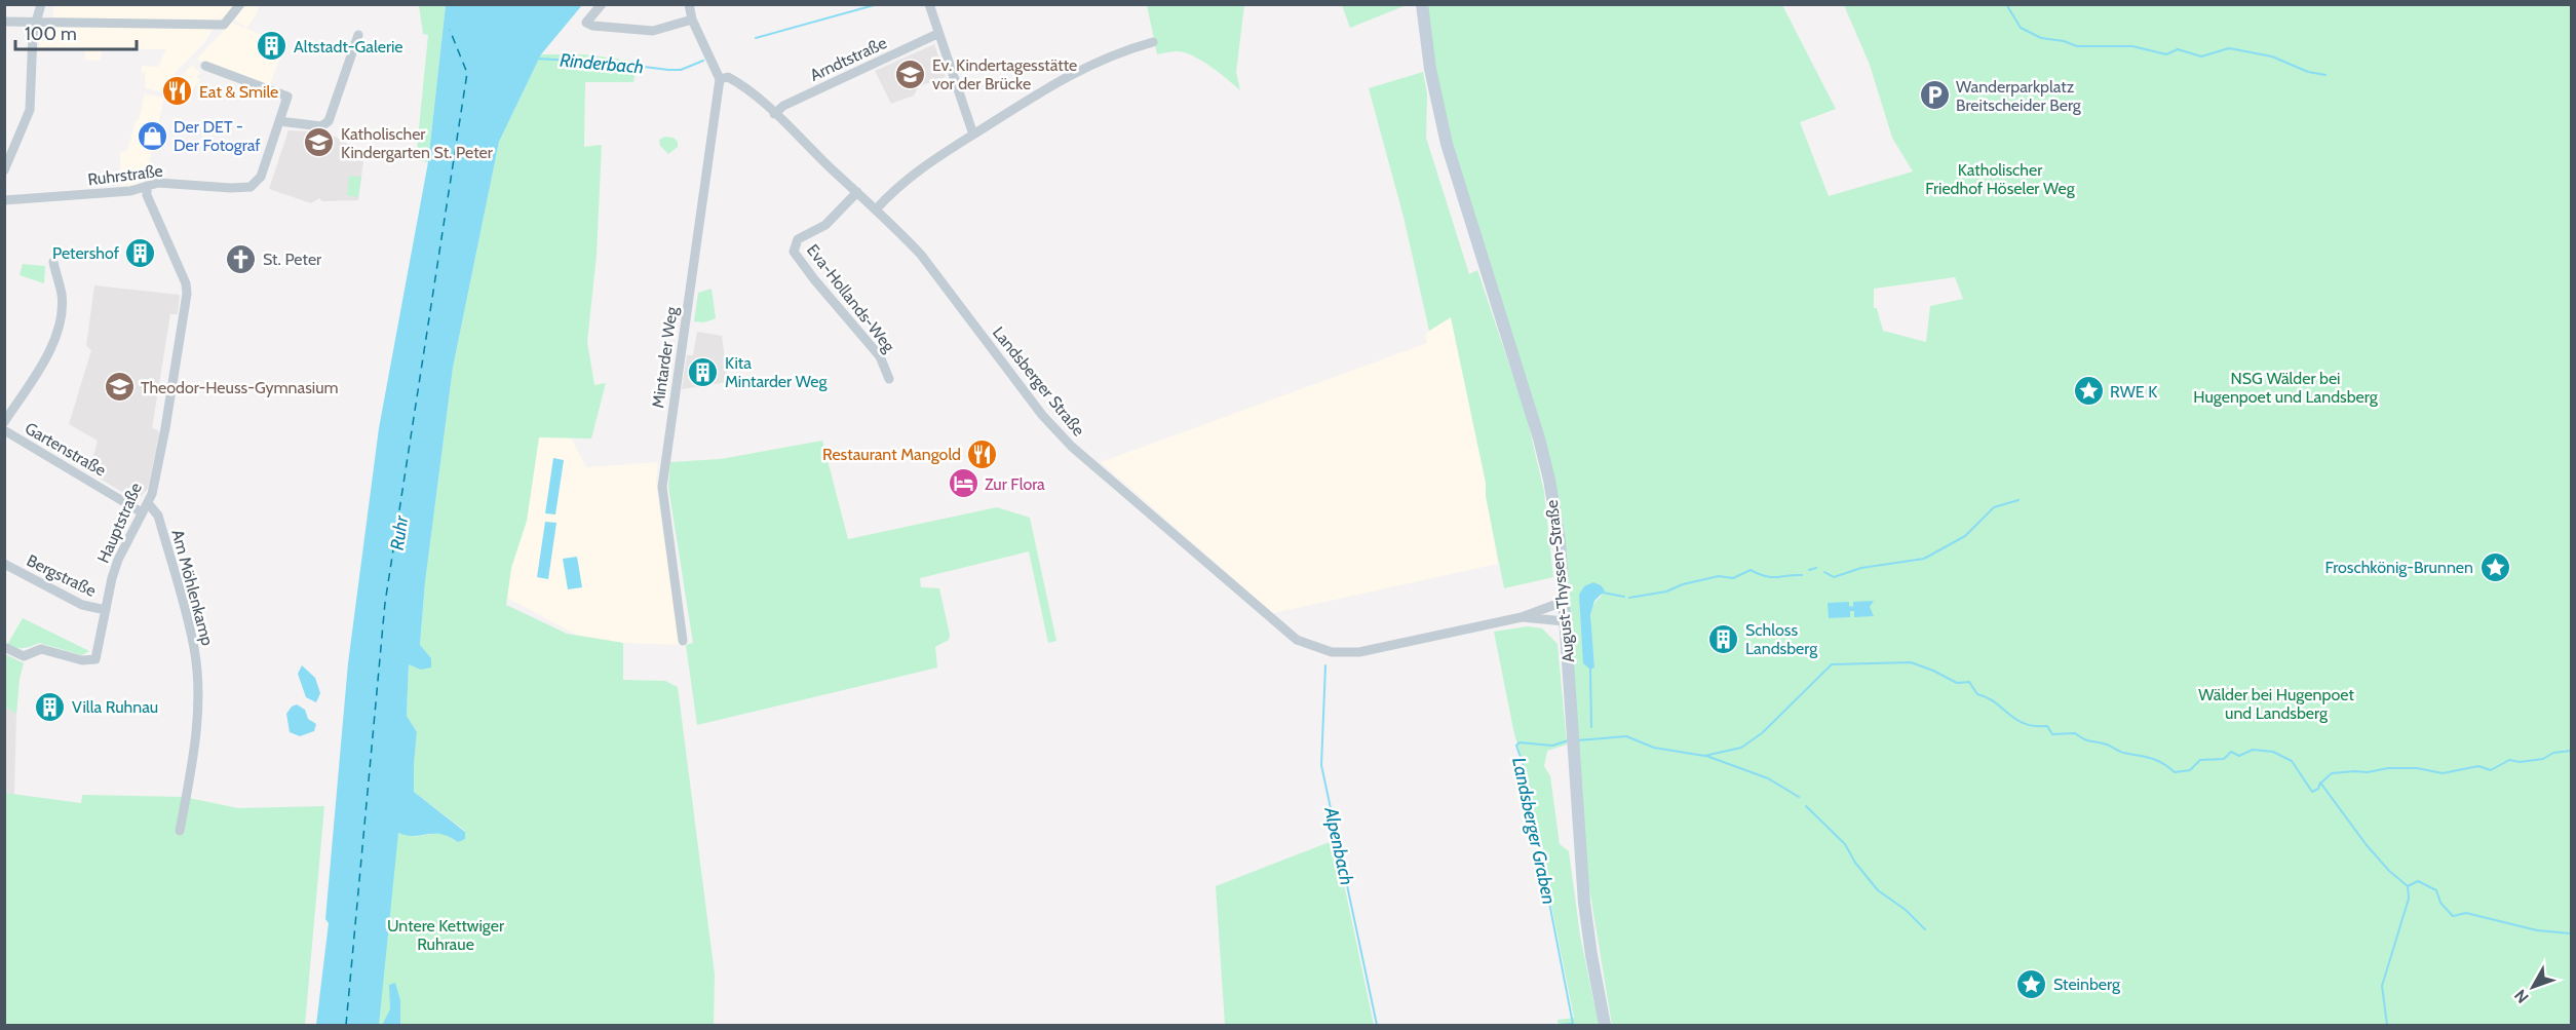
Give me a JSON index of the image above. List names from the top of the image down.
{
  "streets": {
    "main road": ["August-Thyssen-Straße"],
    "street": [
      "Arndtstraße",
      "Ruhrstraße",
      "Eva-Hollands-Weg",
      "Mintarder Weg",
      "Landsberger Straße",
      "Gartenstraße",
      "Hauptstraße",
      "Bergstraße",
      "Am Möhlenkamp"
    ]
  },
  "crossings": [
    ["Arndtstraße", "Landsberger Straße"],
    ["Ruhrstraße", "Hauptstraße"],
    ["Eva-Hollands-Weg", "Landsberger Straße"],
    ["Mintarder Weg", "Landsberger Straße"],
    ["Landsberger Straße", "August-Thyssen-Straße"],
    ["Gartenstraße", "Hauptstraße"],
    ["Hauptstraße", "Bergstraße"],
    ["Hauptstraße", "Am Möhlenkamp"]
  ],
  "water": [
    "Rinderbach",
    "Ruhr",
    "Landsberger Graben",
    "Alpenbach"
  ],
  "parks": [
    "Katholischer Friedhof Höseler Weg",
    "NSG Wälder bei Hugenpoet und Landsberg",
    "Wälder bei Hugenpoet und Landsberg",
    "Untere Kettwiger Ruhraue"
  ],
  "places": {
    "building": [
      "Altstadt-Galerie",
      "Petershof",
      "Kita Mintarder Weg",
      "Schloss Landsberg",
      "Villa Ruhnau"
    ],
    "school or university": ["Ev. Kindertagesstätte vor der Brücke", "Katholischer Kindergarten St. Peter", "Theodor-Heuss-Gymnasium"],
    "restaurant": ["Eat & Smile", "Restaurant Mangold"],
    "parking": ["Wanderparkplatz Breitscheider Berg"],
    "shop": ["Der DET - Der Fotograf"],
    "church": ["St. Peter"],
    "place": ["RWE K", "Froschkönig-Brunnen", "Steinberg"],
    "hotel": ["Zur Flora"]
  },
  "scale_bar": "100 m",
  "north": "bottom left"
}
